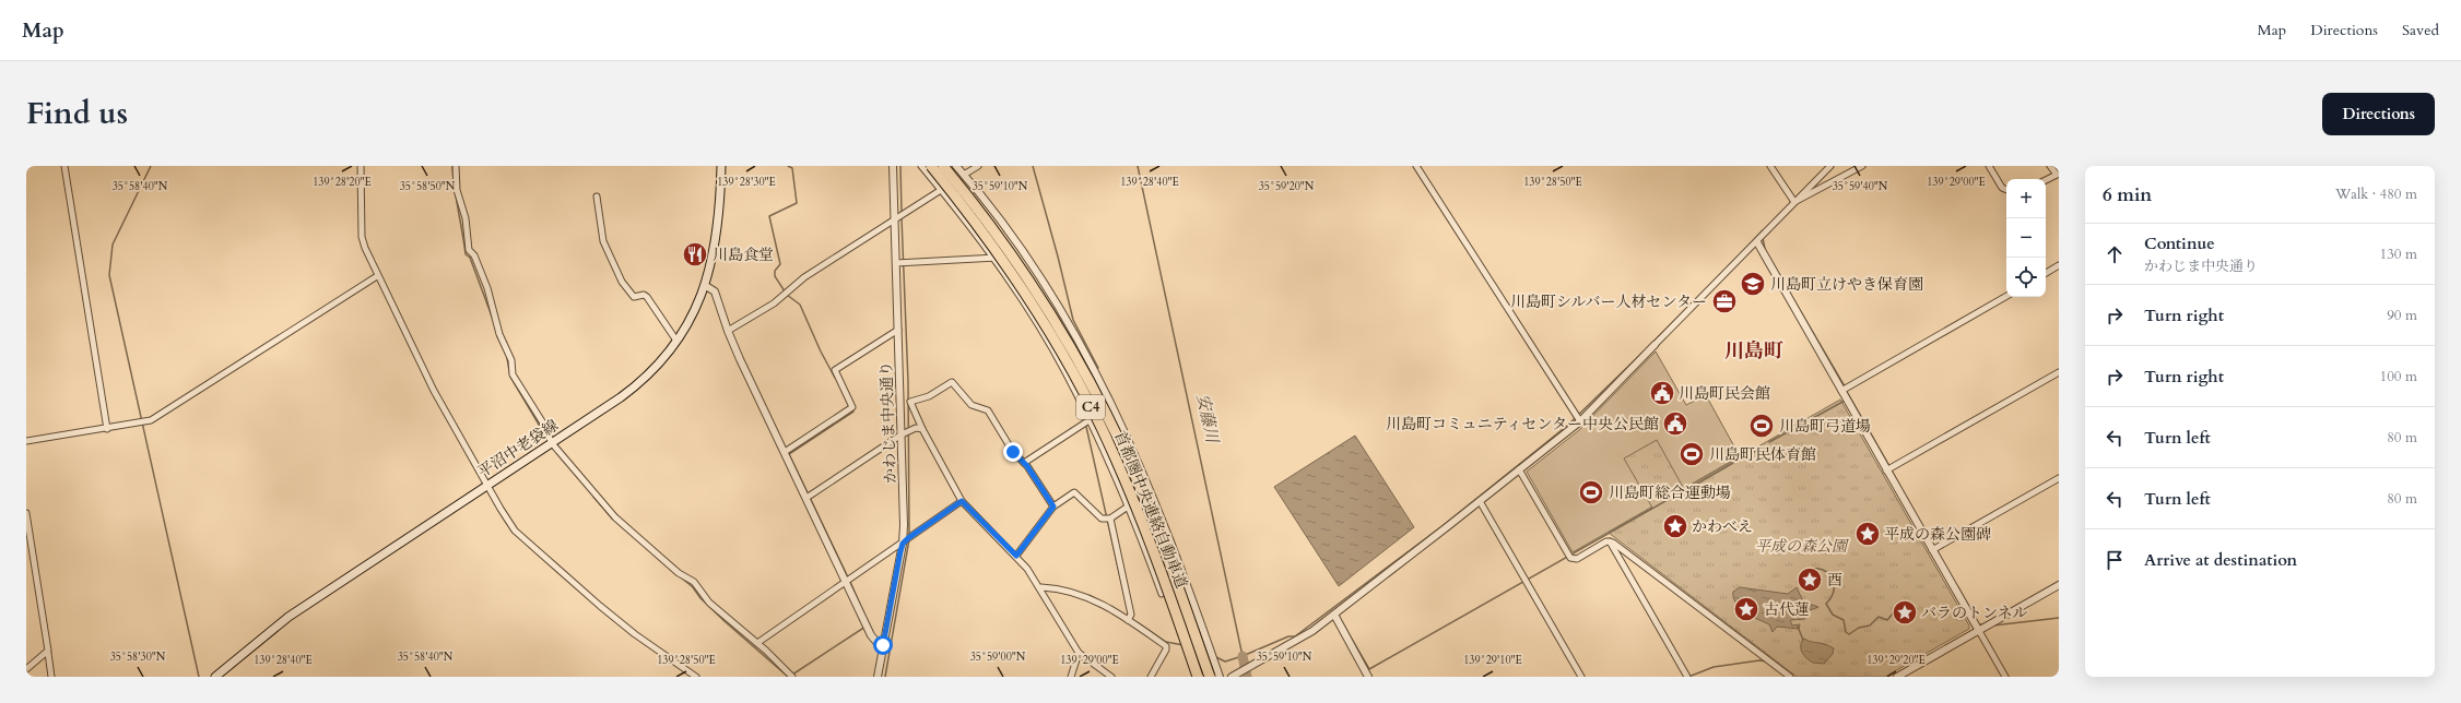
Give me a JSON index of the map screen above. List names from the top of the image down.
{
  "streets": {
    "highway": ["C4", "首都圏中央連絡自動車道"],
    "main road": ["平沼中老袋線"],
    "street": ["かわじま中央通り"]
  },
  "districts": ["川島町"],
  "water": ["安藤川"],
  "parks": ["平成の森公園"],
  "places": {
    "restaurant": ["川島食堂"],
    "school or university": ["川島町立けやき保育園"],
    "office": ["川島町シルバー人材センター"],
    "public building": ["川島町民会館", "川島町コミュニティセンター中央公民館"],
    "sports": ["川島町弓道場", "川島町民体育館", "川島町総合運動場"],
    "place": [
      "かわべえ",
      "平成の森公園碑",
      "酉",
      "古代蓮",
      "バラのトンネル"
    ]
  },
  "page": {
    "header": "Map",
    "nav": ["Map", "Directions", "Saved"],
    "title": "Find us",
    "buttons": "Directions",
    "heading": ["6 min", "Walk · 480 m"],
    "map_buttons": ["+", "−"],
    "list": [
      ["Continue", "かわじま中央通り", "130 m"],
      ["Turn right", "90 m"],
      ["Turn right", "100 m"],
      ["Turn left", "80 m"],
      ["Turn left", "80 m"],
      "Arrive at destination"
    ]
  },
  "coordinates": [
    "139°28'20\"E",
    "139°28'30\"E",
    "139°28'40\"E",
    "139°28'50\"E",
    "139°29'00\"E",
    "35°58'40\"N",
    "35°58'50\"N",
    "35°59'10\"N",
    "35°59'20\"N",
    "35°59'40\"N",
    "35°58'30\"N",
    "35°59'00\"N",
    "139°29'10\"E",
    "139°29'20\"E"
  ]
}
